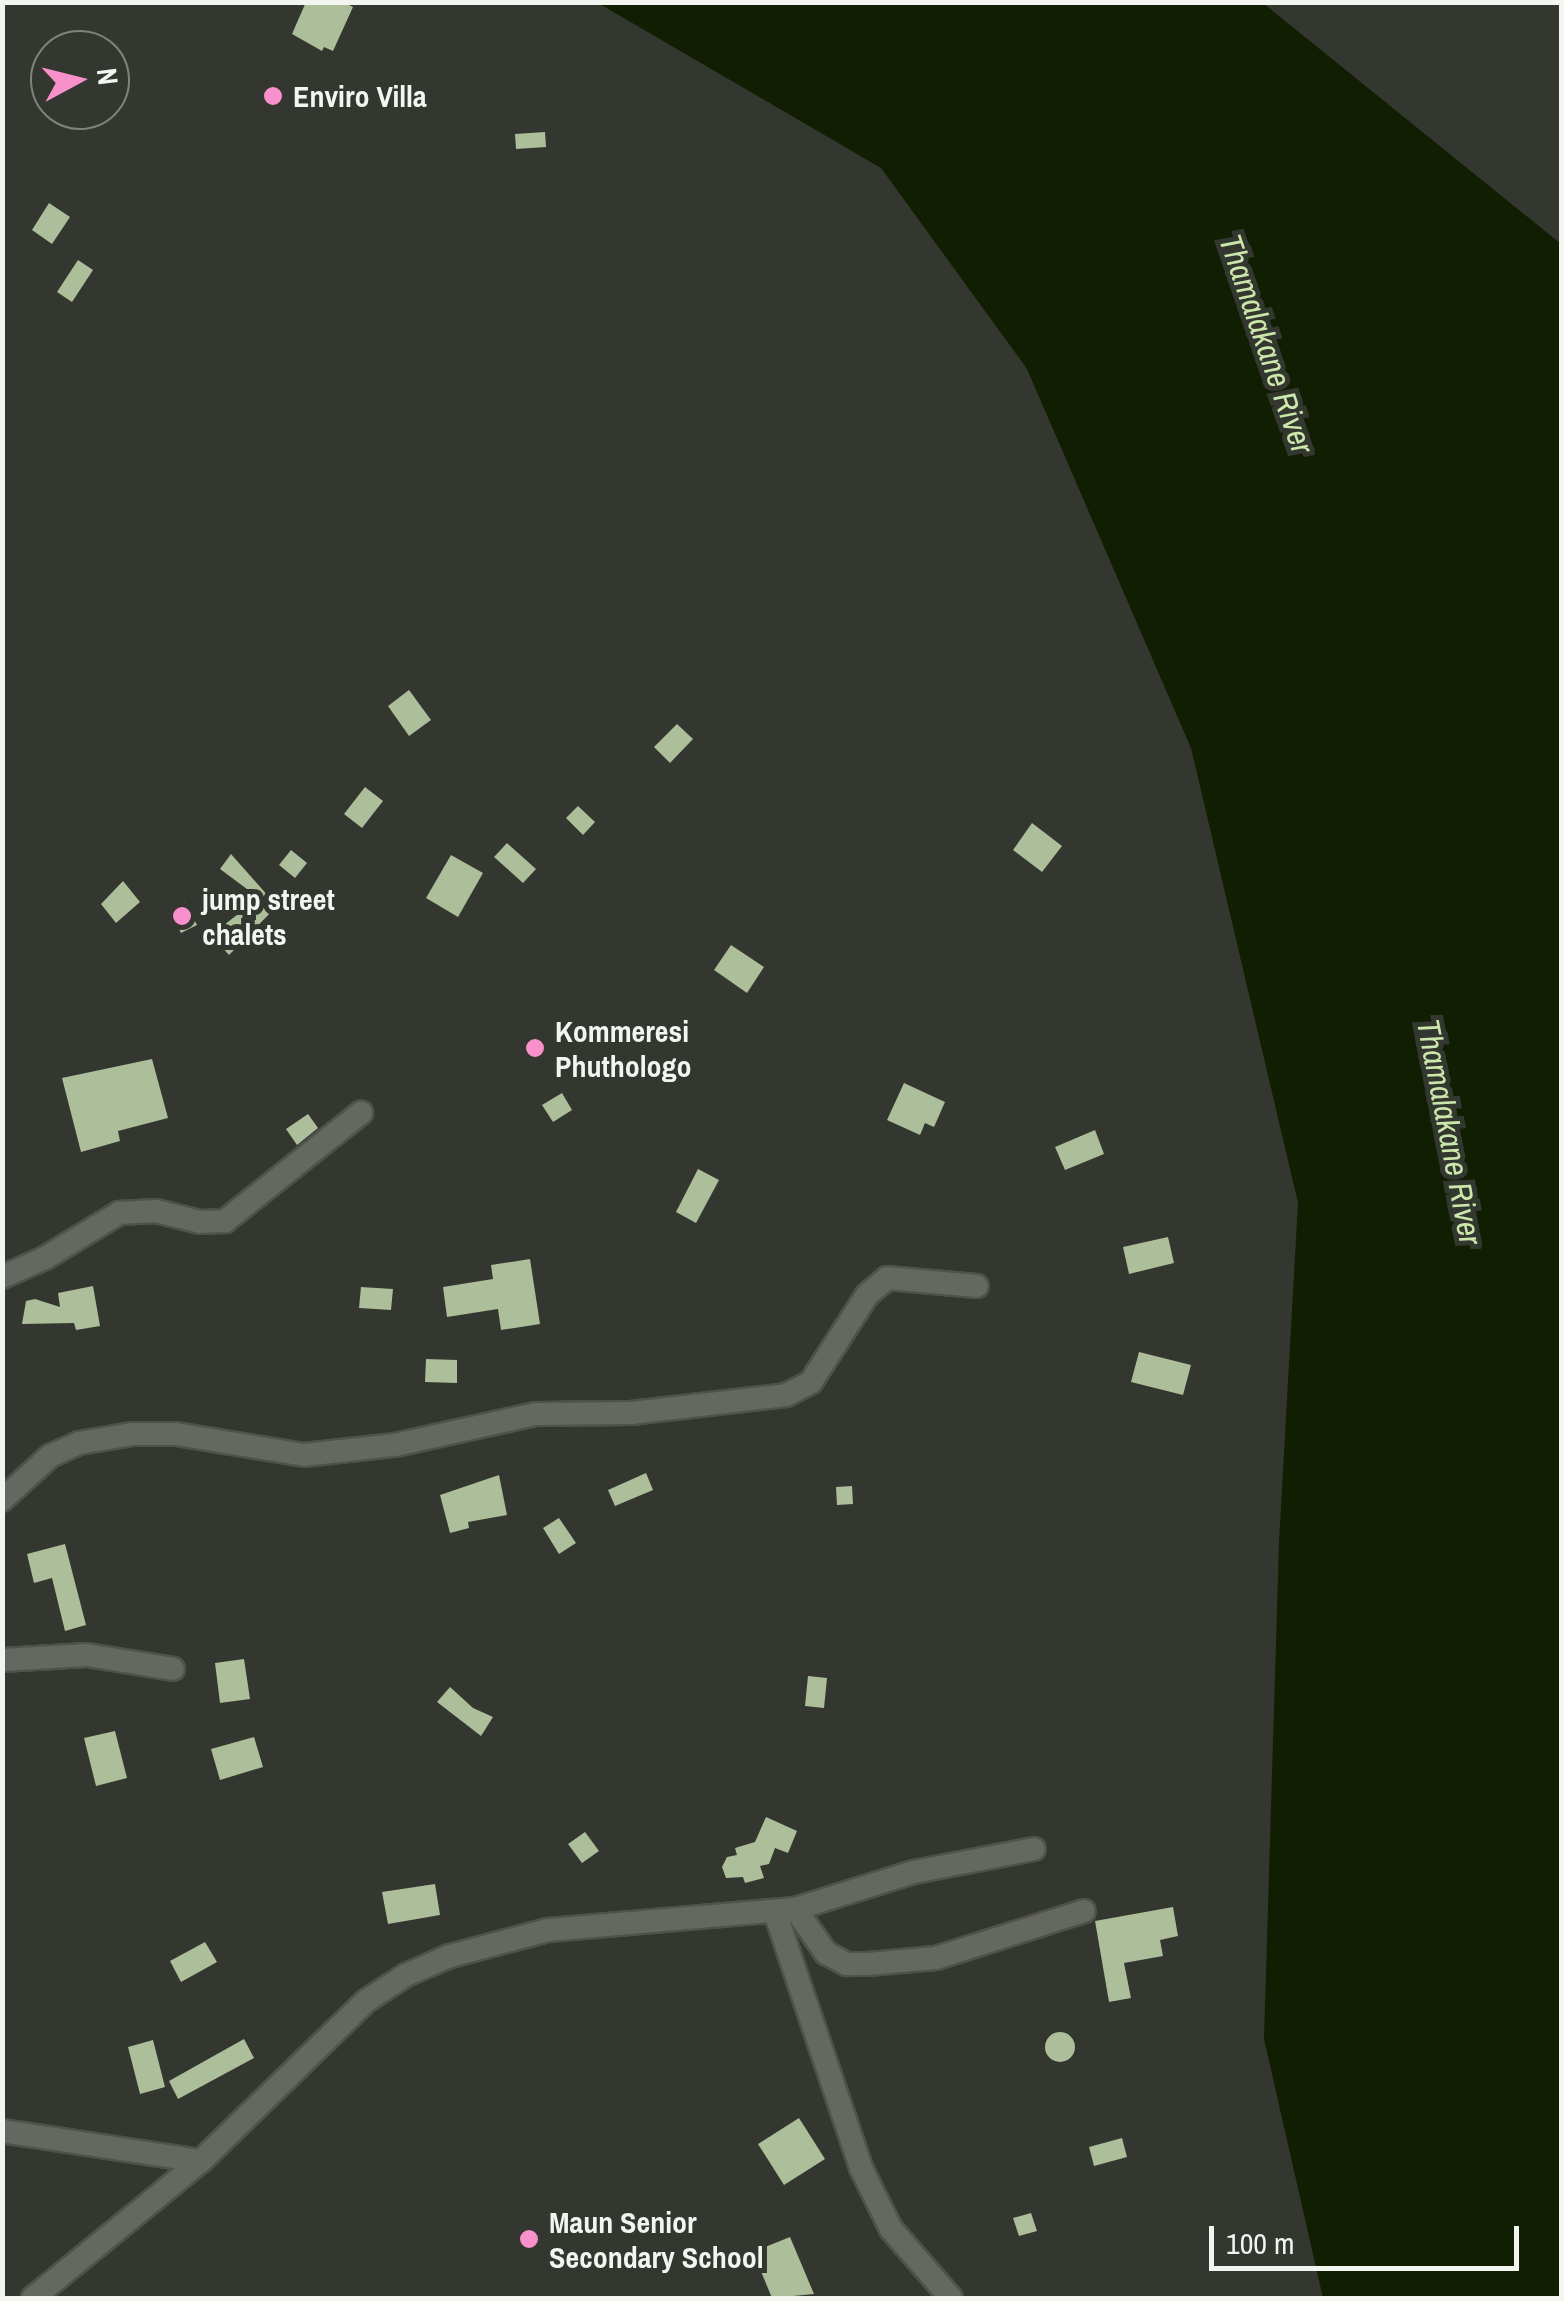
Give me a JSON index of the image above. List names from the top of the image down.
{
  "water": ["Thamalakane River"],
  "places": [
    "Enviro Villa",
    "jump street chalets",
    "Kommeresi Phuthologo",
    "Maun Senior Secondary School"
  ],
  "scale_bar": "100 m",
  "north": "right"
}
